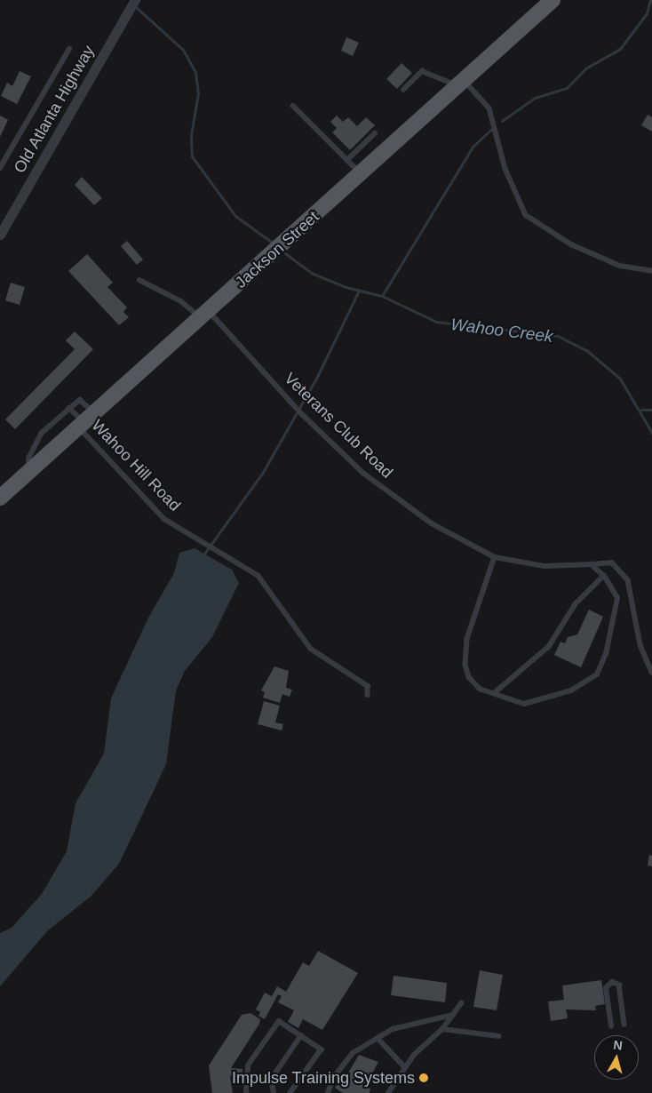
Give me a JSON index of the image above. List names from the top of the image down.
{
  "streets": {
    "main road": ["Jackson Street"],
    "street": ["Old Atlanta Highway"],
    "lane": ["Veterans Club Road", "Wahoo Hill Road"]
  },
  "crossings": [
    ["Jackson Street", "Veterans Club Road"],
    ["Jackson Street", "Wahoo Hill Road"]
  ],
  "water": ["Wahoo Creek"],
  "places": ["Impulse Training Systems"],
  "north": "top"
}
